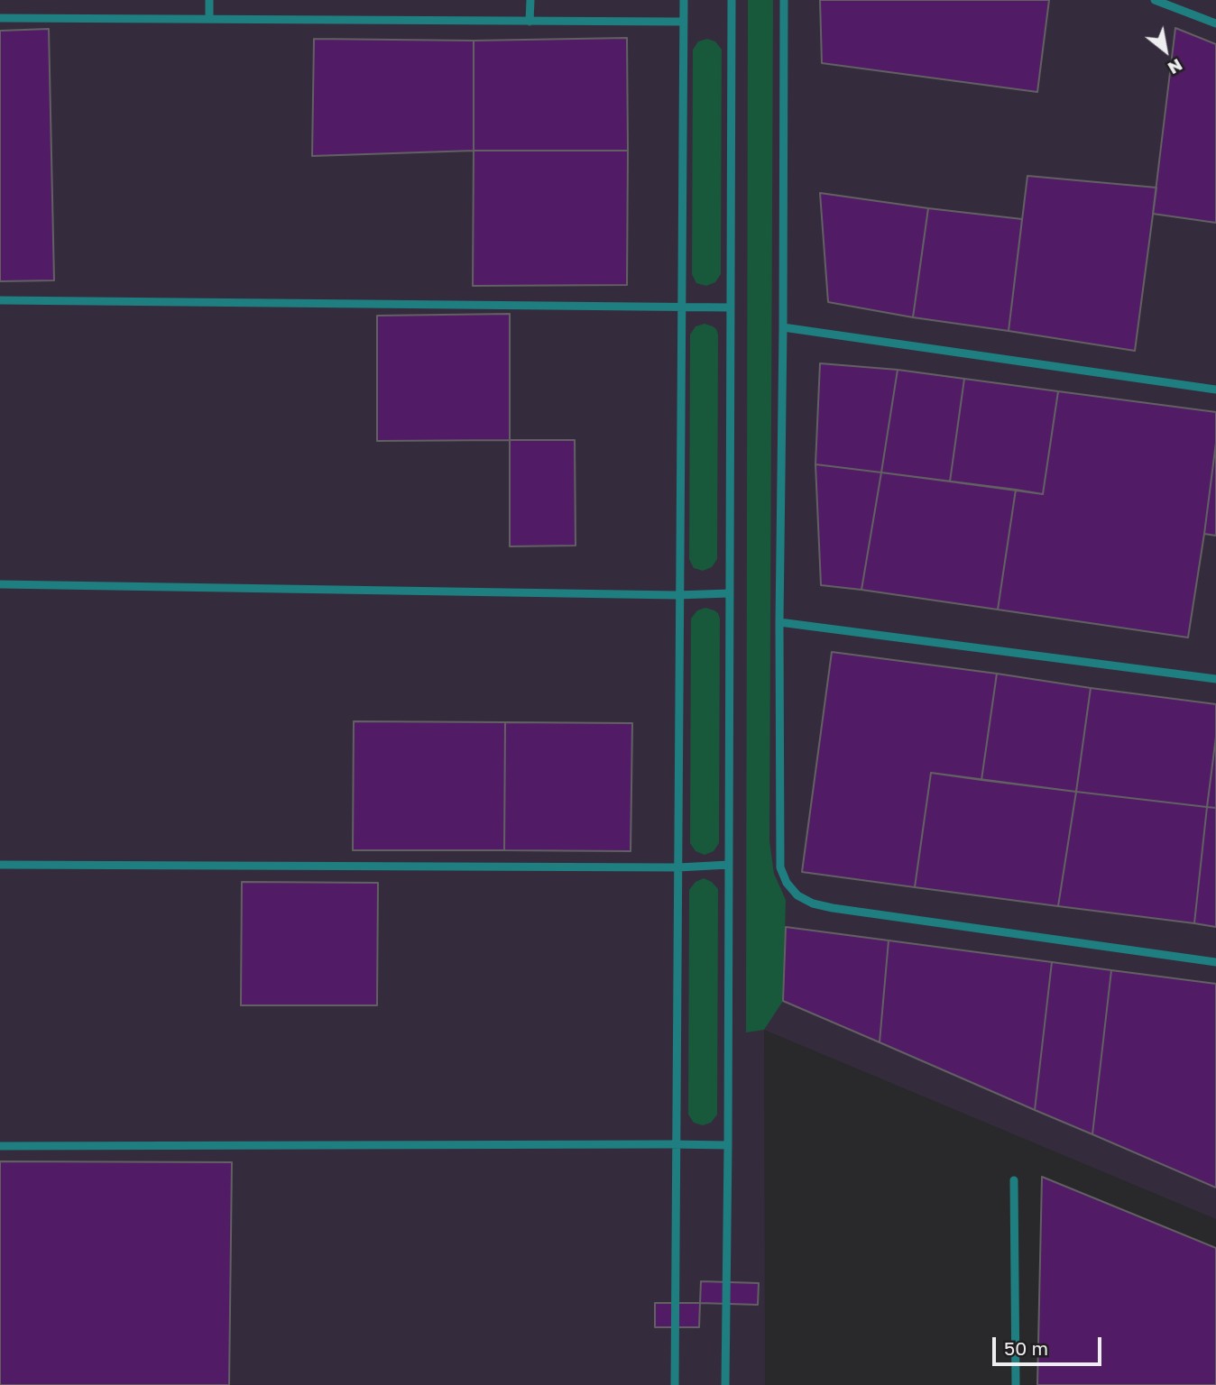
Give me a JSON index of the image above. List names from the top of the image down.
{
  "scale_bar": "50 m",
  "north": "bottom right"
}
